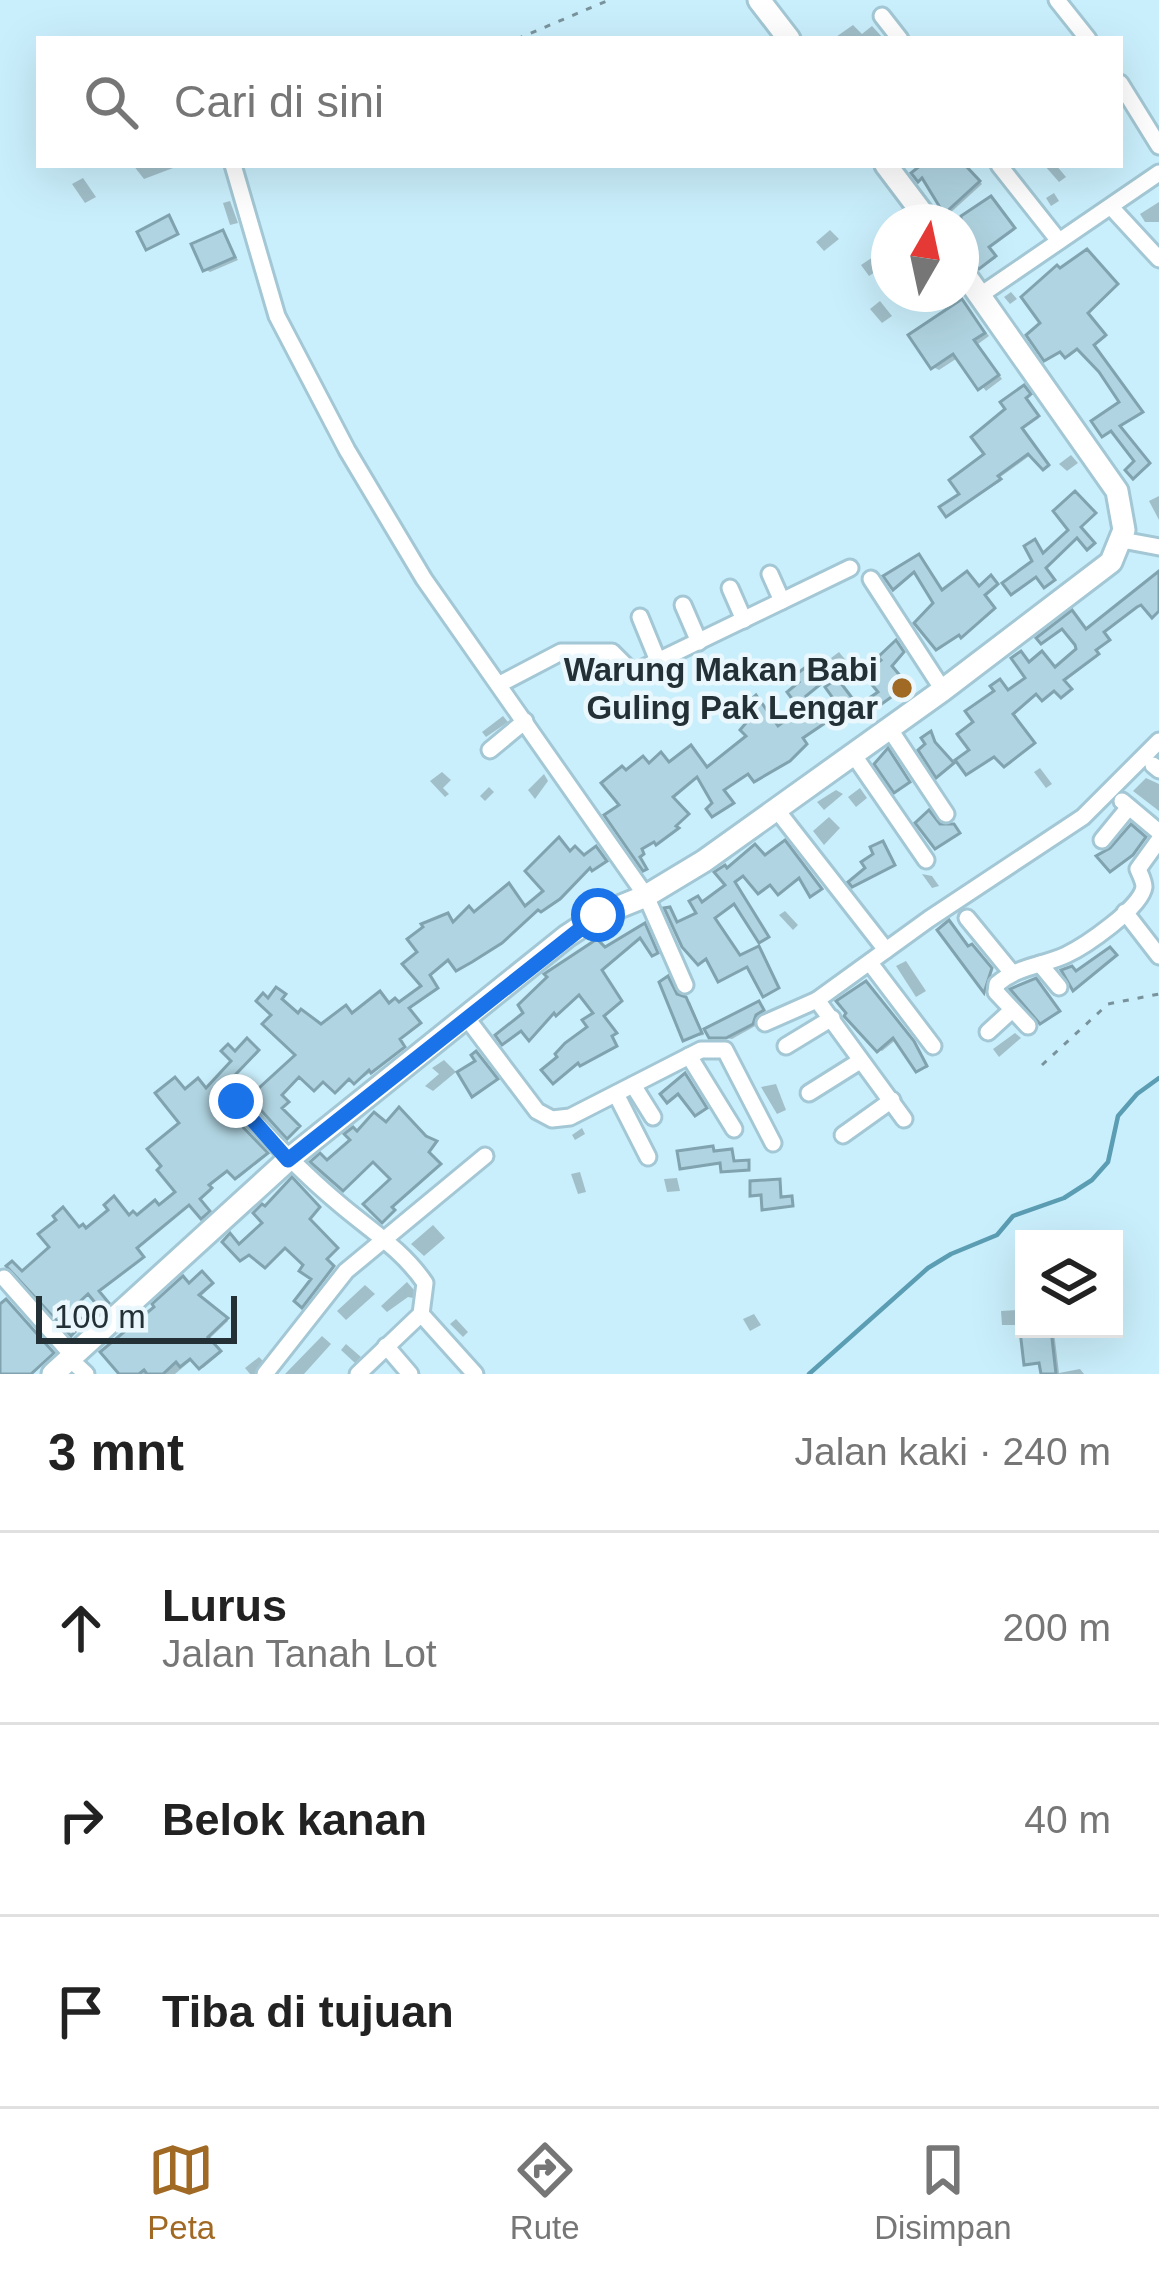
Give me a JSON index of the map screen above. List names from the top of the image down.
{
  "places": ["Warung Makan Babi Guling Pak Lengar"],
  "scale_bar": "100 m",
  "north": "top",
  "page": {
    "search": "Cari di sini",
    "scale": "100 m",
    "heading": ["3 mnt", "Jalan kaki · 240 m"],
    "list": [
      ["Lurus", "Jalan Tanah Lot", "200 m"],
      ["Belok kanan", "40 m"],
      "Tiba di tujuan"
    ],
    "nav": ["Peta", "Rute", "Disimpan"]
  }
}
